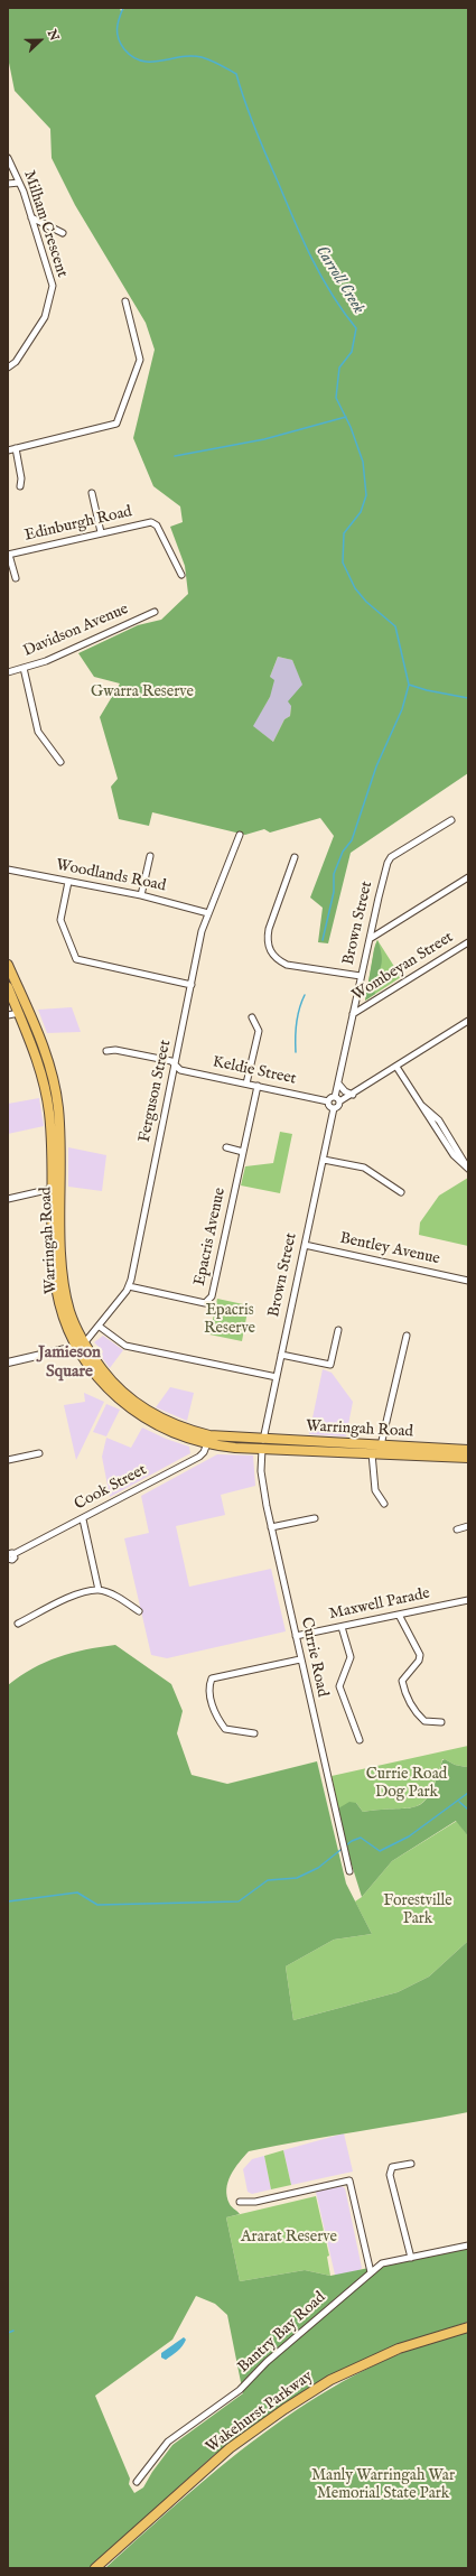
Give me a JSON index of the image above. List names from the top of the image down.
{
  "streets": {
    "main road": ["Warringah Road", "Wakehurst Parkway"],
    "street": [
      "Milham Crescent",
      "Edinburgh Road",
      "Davidson Avenue",
      "Woodlands Road",
      "Brown Street",
      "Wombeyan Street",
      "Keldie Street",
      "Ferguson Street",
      "Epacris Avenue",
      "Bentley Avenue",
      "Cook Street",
      "Maxwell Parade",
      "Currie Road",
      "Bantry Bay Road"
    ]
  },
  "crossings": [
    ["Woodlands Road", "Ferguson Street"],
    ["Brown Street", "Wombeyan Street"],
    ["Brown Street", "Warringah Road"],
    ["Brown Street", "Bentley Avenue"],
    ["Brown Street", "Currie Road"],
    ["Keldie Street", "Ferguson Street"],
    ["Keldie Street", "Epacris Avenue"],
    ["Ferguson Street", "Epacris Avenue"],
    ["Ferguson Street", "Warringah Road"],
    ["Warringah Road", "Cook Street"],
    ["Warringah Road", "Currie Road"],
    ["Maxwell Parade", "Currie Road"]
  ],
  "districts": ["Jamieson Square"],
  "water": ["Carroll Creek"],
  "parks": [
    "Gwarra Reserve",
    "Epacris Reserve",
    "Currie Road Dog Park",
    "Forestville Park",
    "Ararat Reserve",
    "Manly Warringah War Memorial State Park"
  ],
  "north": "right"
}
